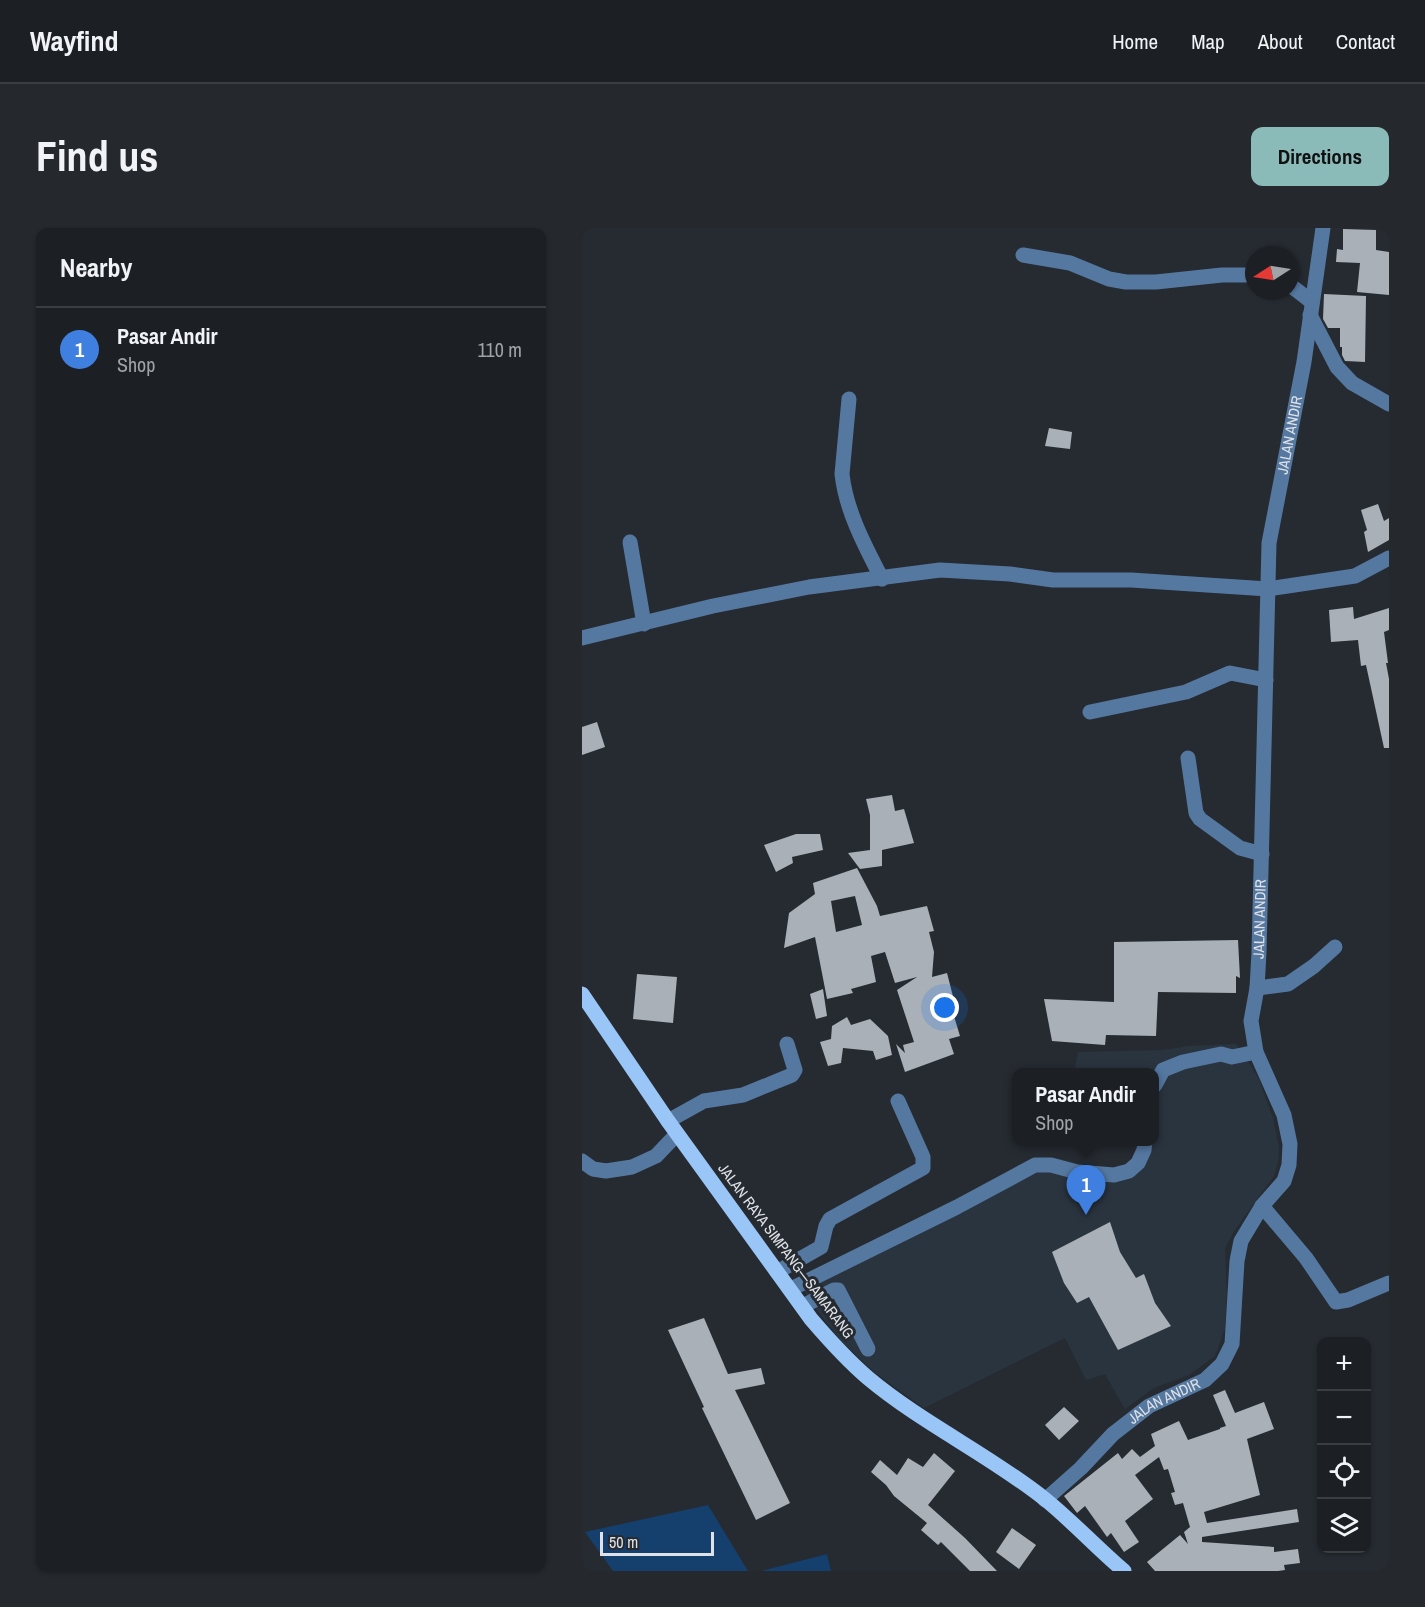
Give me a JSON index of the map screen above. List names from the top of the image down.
{
  "streets": {
    "main road": ["JALAN RAYA SIMPANG—SAMARANG"],
    "street": ["JALAN ANDIR"]
  },
  "crossings": [
    ["JALAN ANDIR", "JALAN RAYA SIMPANG—SAMARANG"]
  ],
  "scale_bar": "50 m",
  "north": "left",
  "page": {
    "header": "Wayfind",
    "nav": [
      "Home",
      "Map",
      "About",
      "Contact"
    ],
    "buttons": "Directions",
    "title": "Find us",
    "heading": "Nearby",
    "list": [
      {
        "mark": "1",
        "name": "Pasar Andir",
        "note": "Shop",
        "value": "110 m"
      }
    ],
    "popup": ["Pasar Andir", "Shop"],
    "pins": "1",
    "map_buttons": ["+", "−"],
    "scale": "50 m"
  }
}
